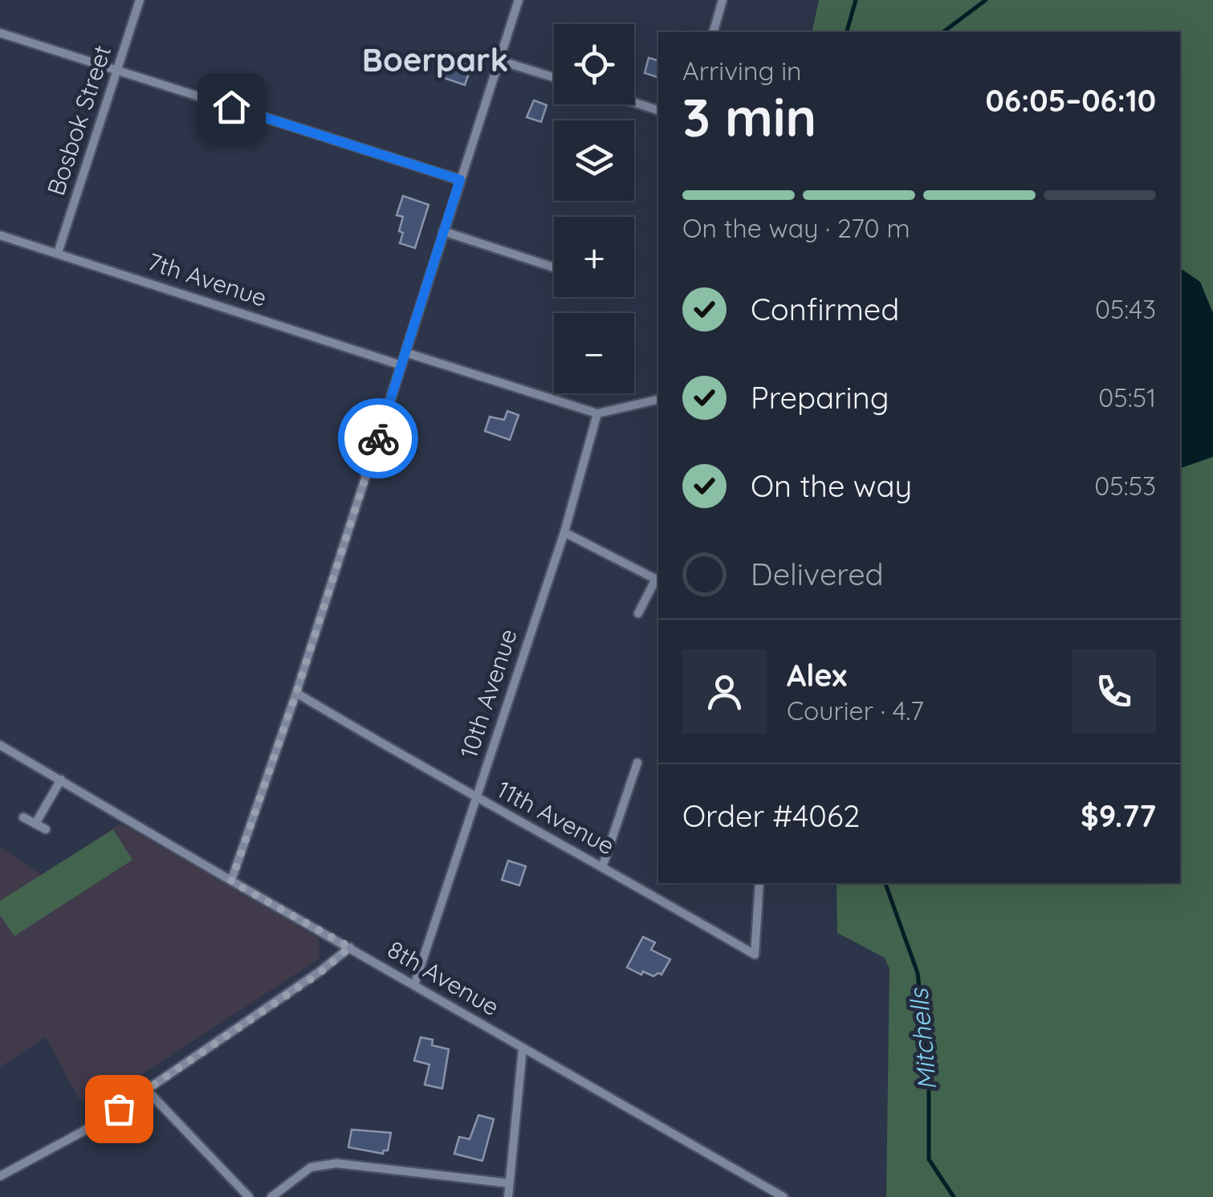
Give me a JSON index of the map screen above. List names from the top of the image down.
{
  "streets": {
    "street": [
      "Bosbok Street",
      "7th Avenue",
      "10th Avenue",
      "11th Avenue",
      "8th Avenue"
    ]
  },
  "crossings": [
    ["Bosbok Street", "7th Avenue"],
    ["10th Avenue", "11th Avenue"],
    ["10th Avenue", "8th Avenue"]
  ],
  "districts": ["Boerpark"],
  "water": ["Mitchells"],
  "page": {
    "map_buttons": ["+", "−"],
    "heading": ["3 min", "Arriving in", "06:05–06:10"],
    "panel": [
      "Alex",
      "Courier · 4.7",
      "Order #4062",
      "$9.77"
    ],
    "bar": "On the way · 270 m",
    "list": [
      ["Confirmed", "05:43"],
      ["Preparing", "05:51"],
      ["On the way", "05:53"],
      "Delivered"
    ]
  }
}
